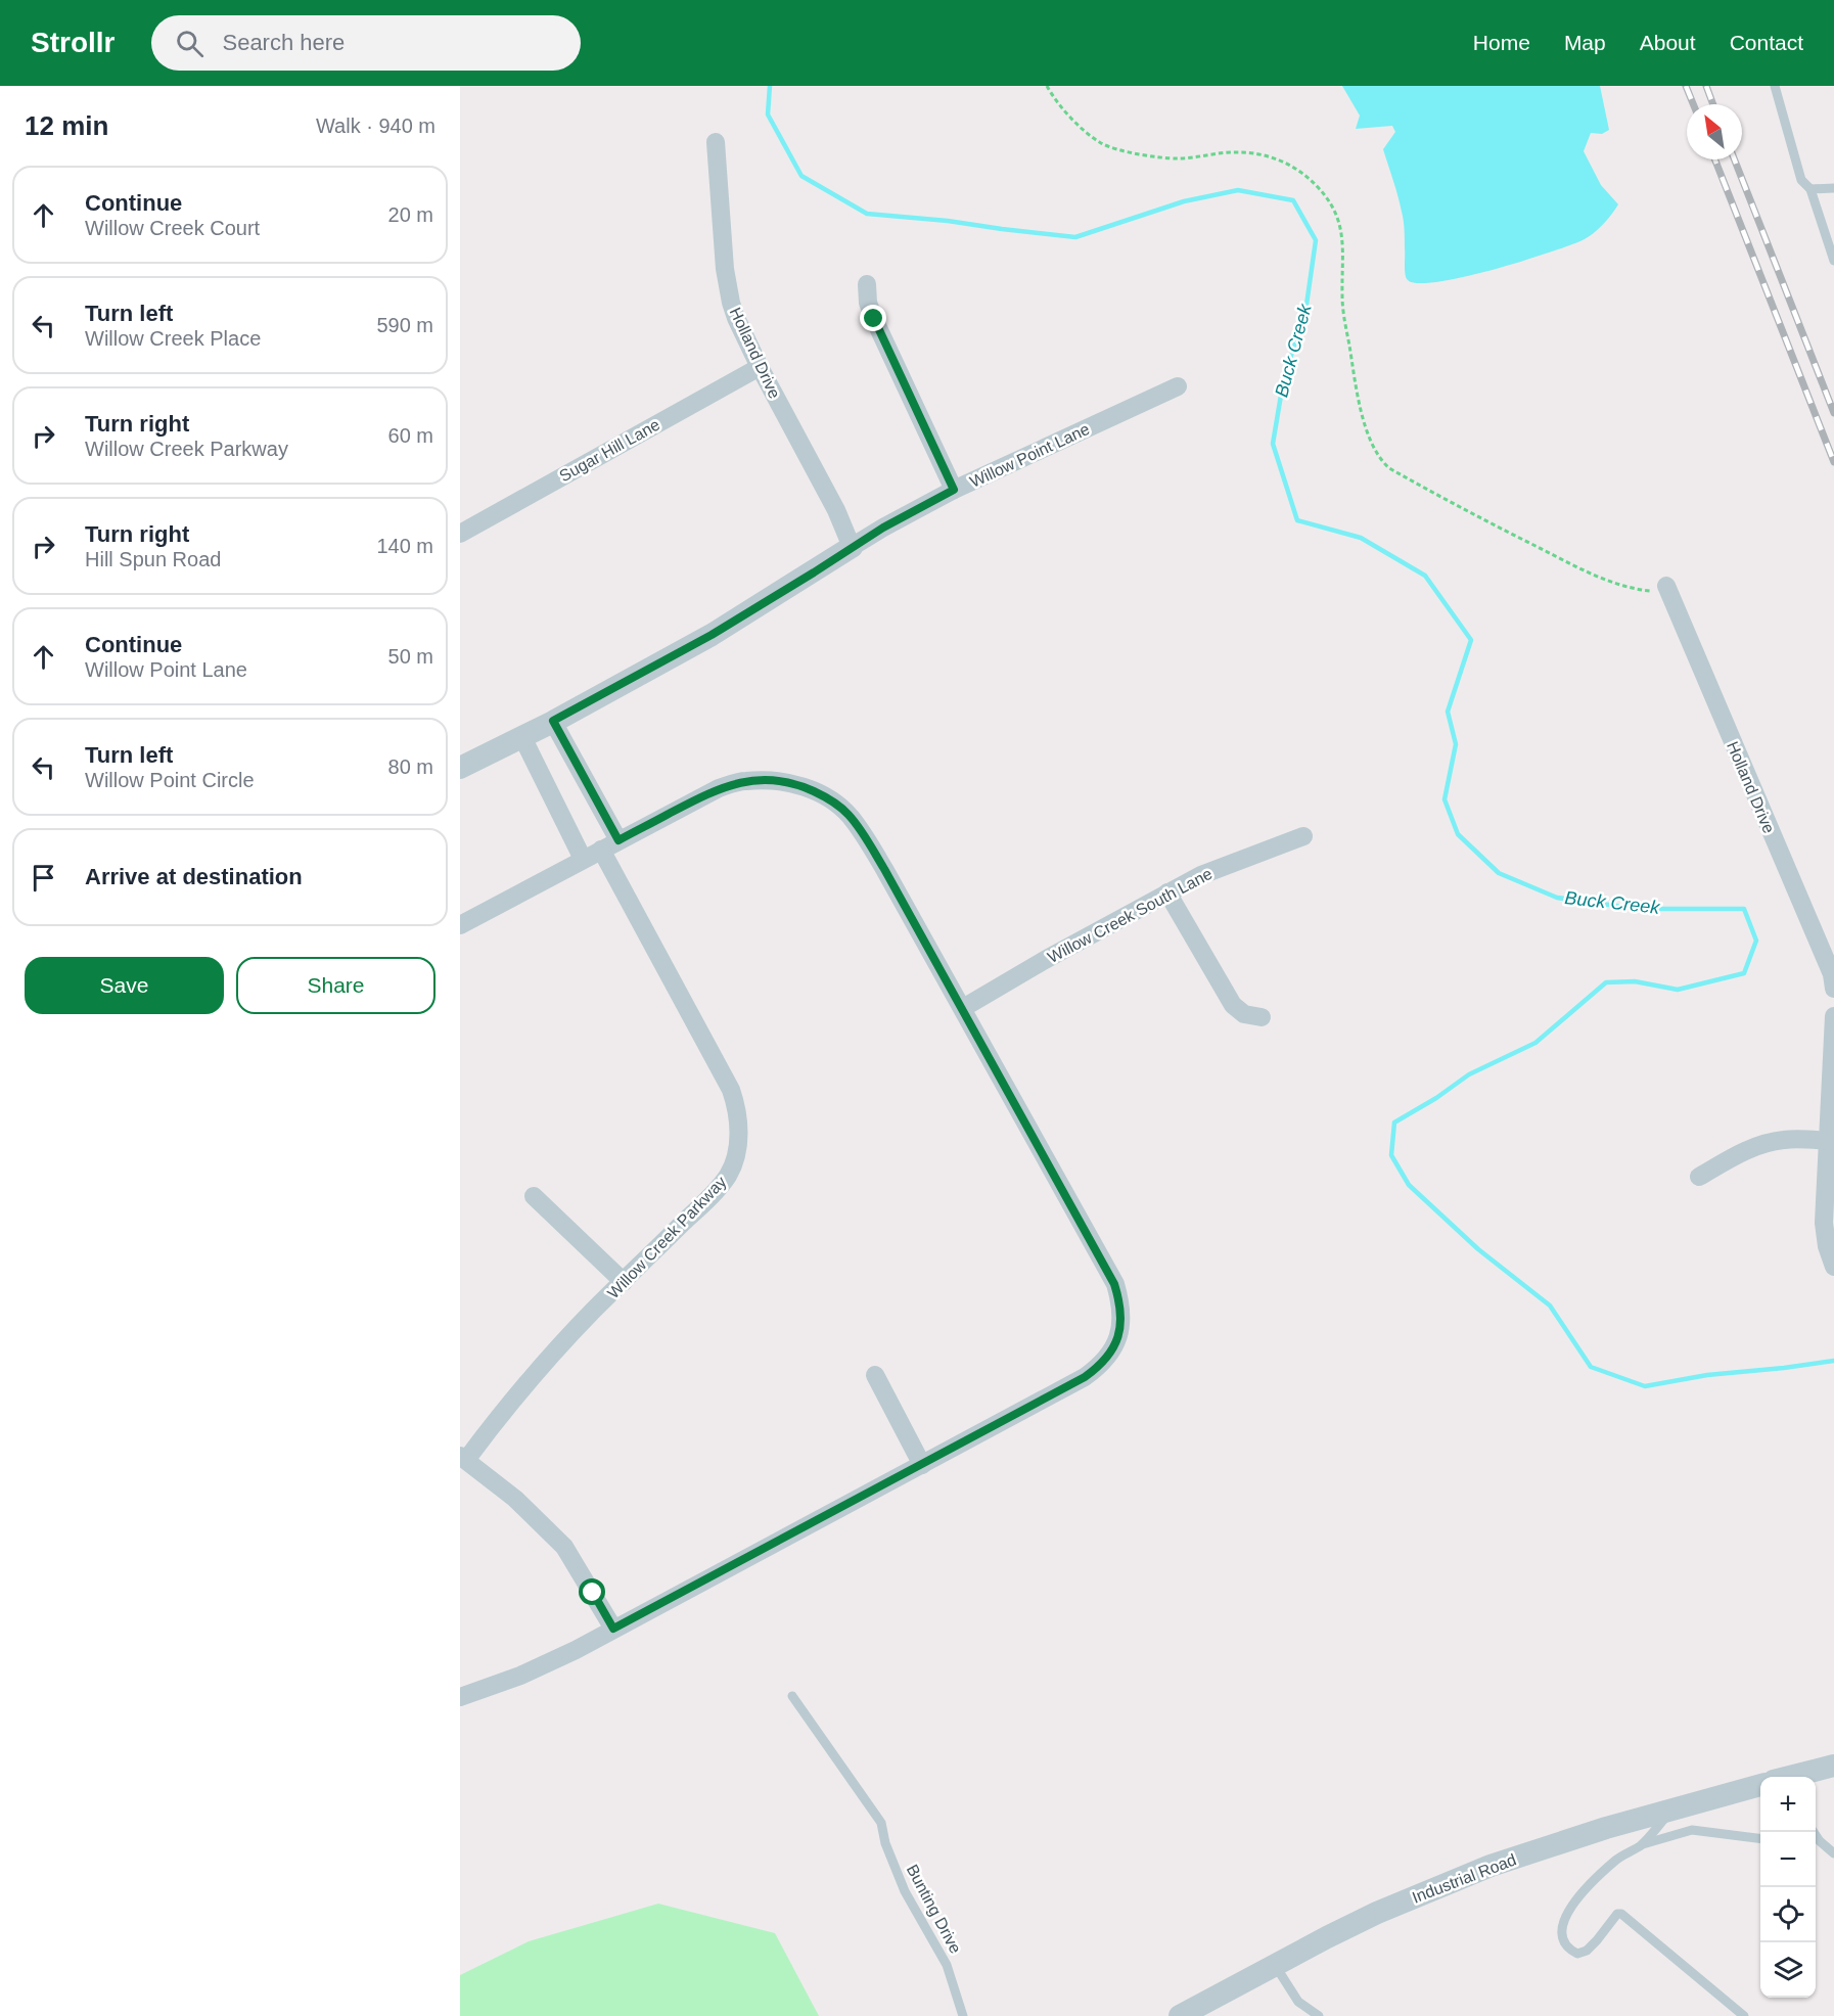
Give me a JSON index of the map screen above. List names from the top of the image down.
{
  "streets": {
    "street": [
      "Holland Drive",
      "Sugar Hill Lane",
      "Willow Point Lane",
      "Willow Creek South Lane",
      "Willow Creek Parkway",
      "Industrial Road"
    ],
    "lane": ["Bunting Drive"]
  },
  "crossings": [
    ["Holland Drive", "Sugar Hill Lane"],
    ["Holland Drive", "Willow Point Lane"]
  ],
  "water": ["Buck Creek"],
  "north": "top left",
  "page": {
    "header": "Strollr",
    "search": "Search here",
    "nav": [
      "Home",
      "Map",
      "About",
      "Contact"
    ],
    "heading": ["12 min", "Walk · 940 m"],
    "list": [
      ["Continue", "Willow Creek Court", "20 m"],
      ["Turn left", "Willow Creek Place", "590 m"],
      ["Turn right", "Willow Creek Parkway", "60 m"],
      ["Turn right", "Hill Spun Road", "140 m"],
      ["Continue", "Willow Point Lane", "50 m"],
      ["Turn left", "Willow Point Circle", "80 m"],
      "Arrive at destination"
    ],
    "buttons": ["Save", "Share"],
    "map_buttons": ["+", "−"]
  }
}
